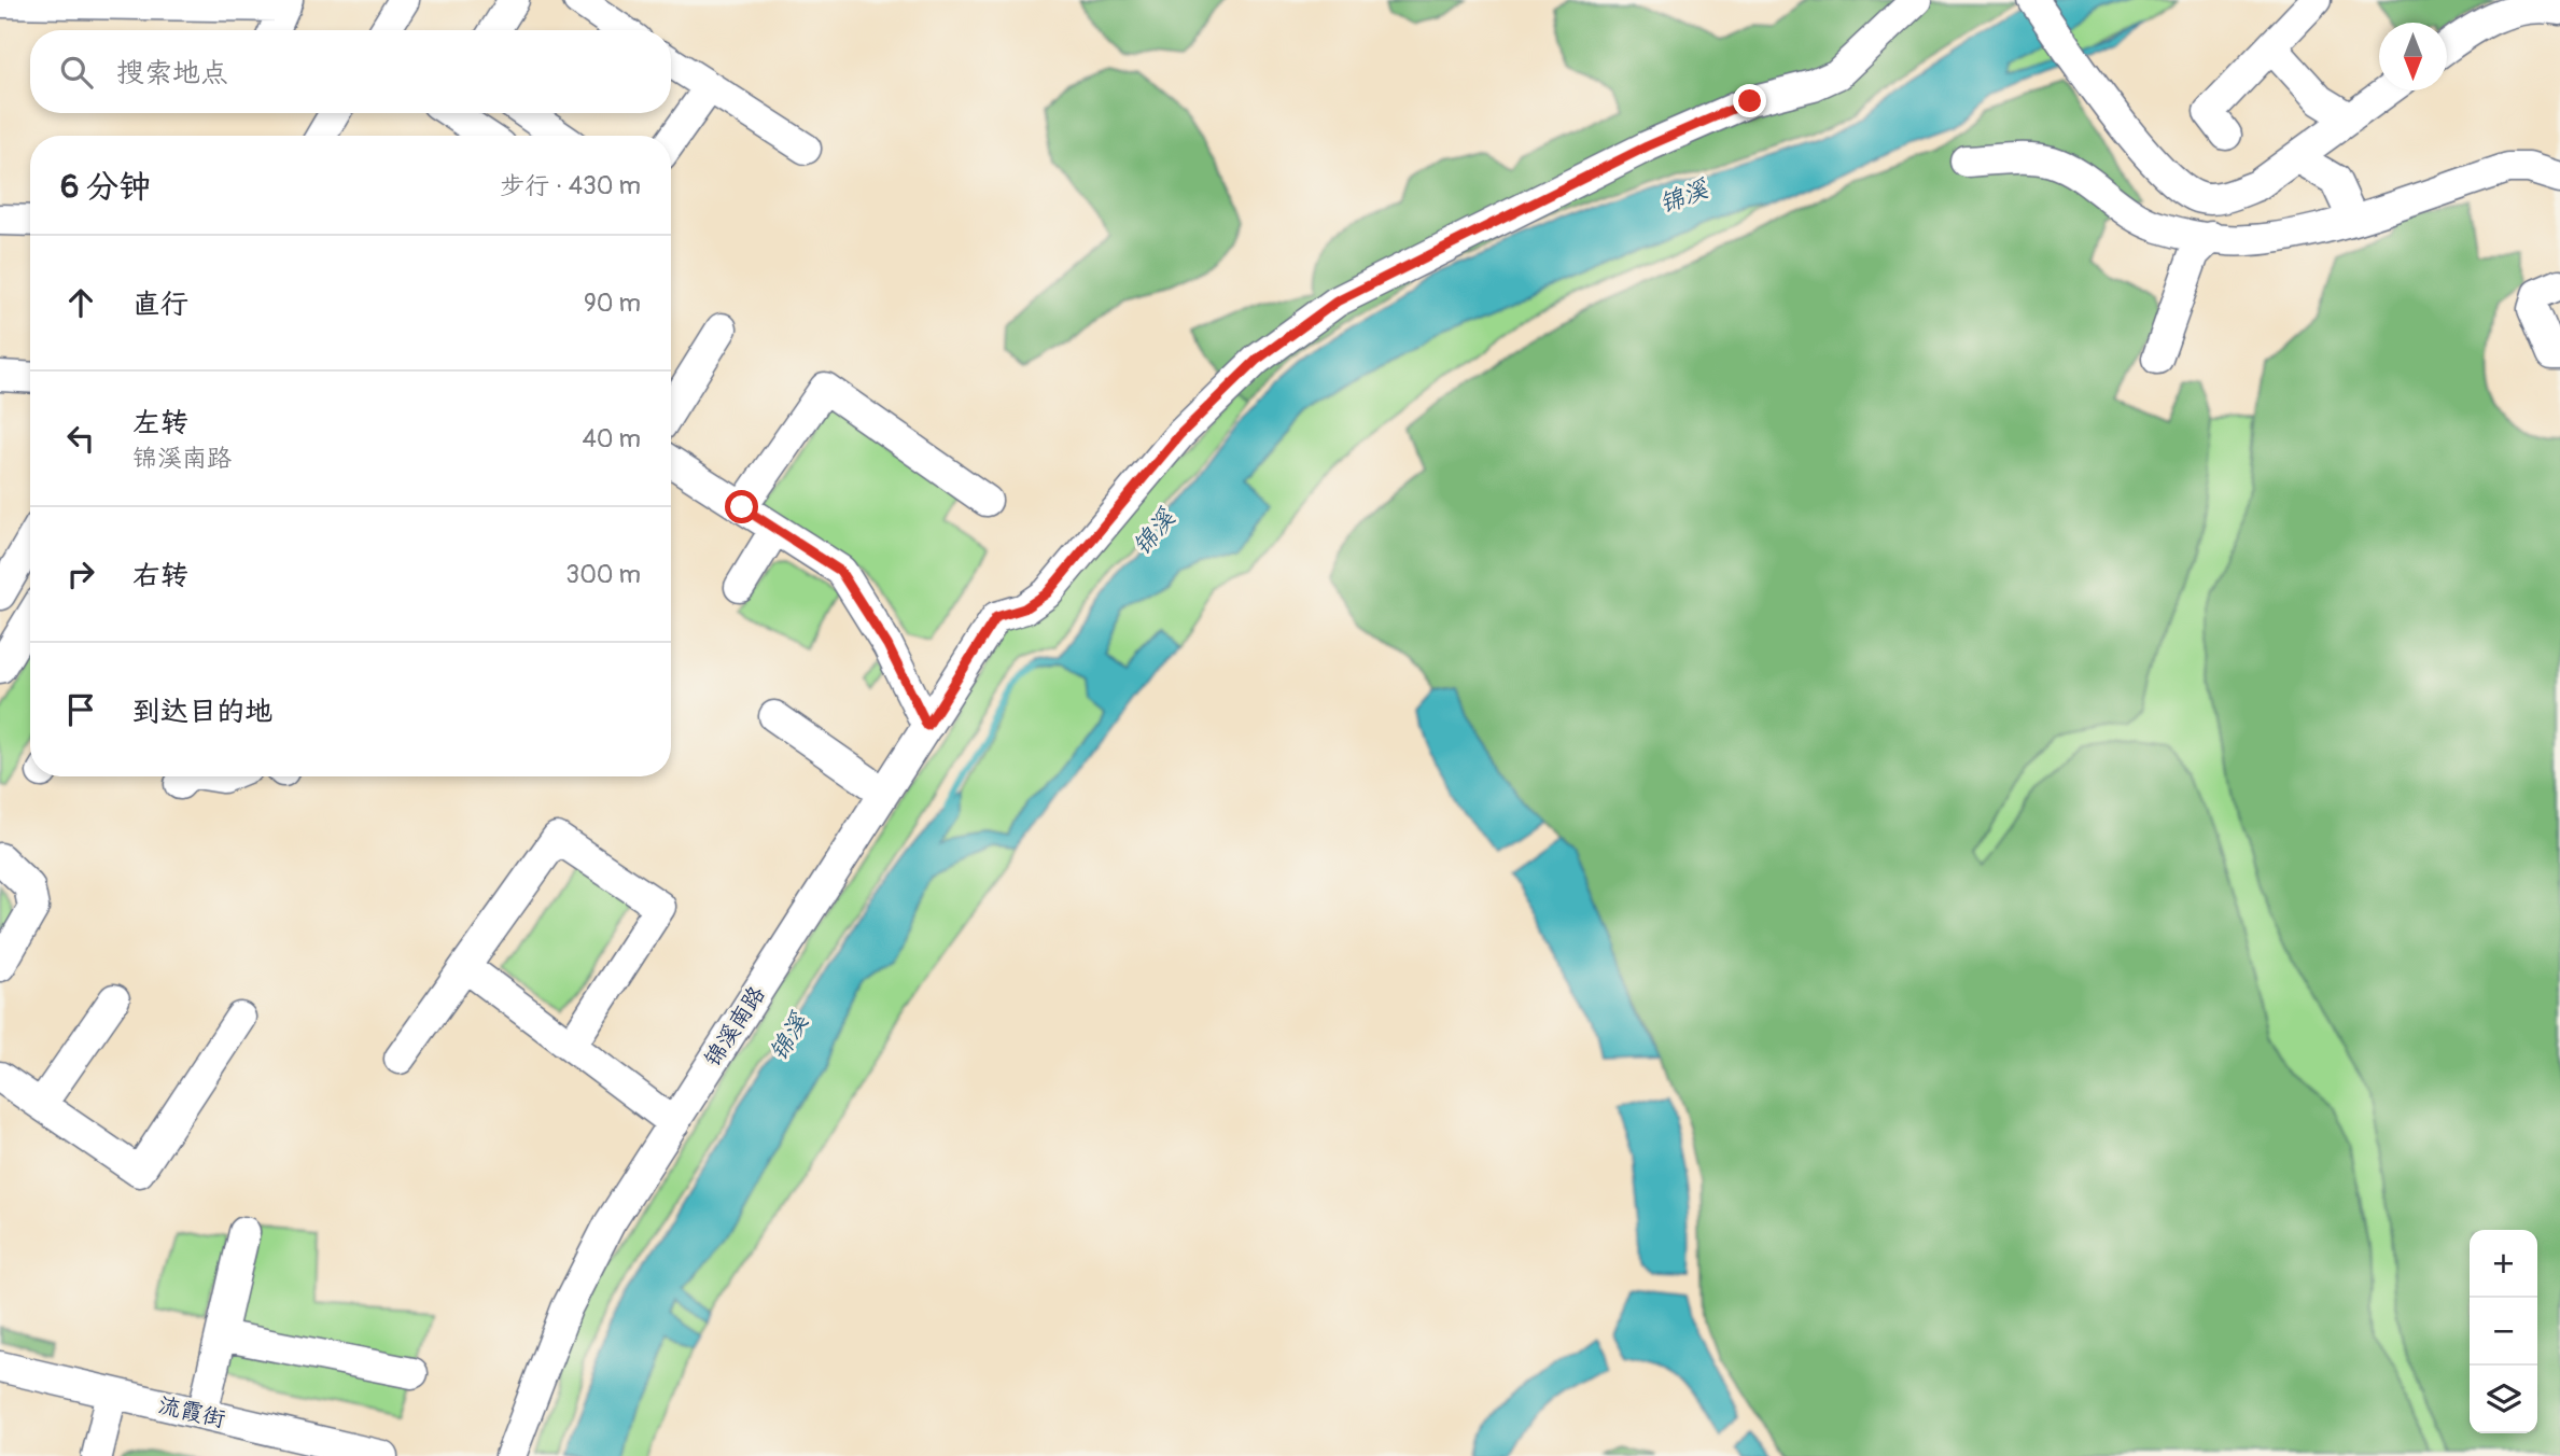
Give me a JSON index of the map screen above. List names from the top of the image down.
{
  "streets": {
    "street": ["锦溪南路", "流霞街"]
  },
  "water": ["锦溪"],
  "north": "bottom",
  "page": {
    "search": "搜索地点",
    "heading": ["6 分钟", "步行 · 430 m"],
    "list": [
      ["直行", "90 m"],
      ["左转", "锦溪南路", "40 m"],
      ["右转", "300 m"],
      "到达目的地"
    ],
    "map_buttons": ["+", "−"]
  }
}
